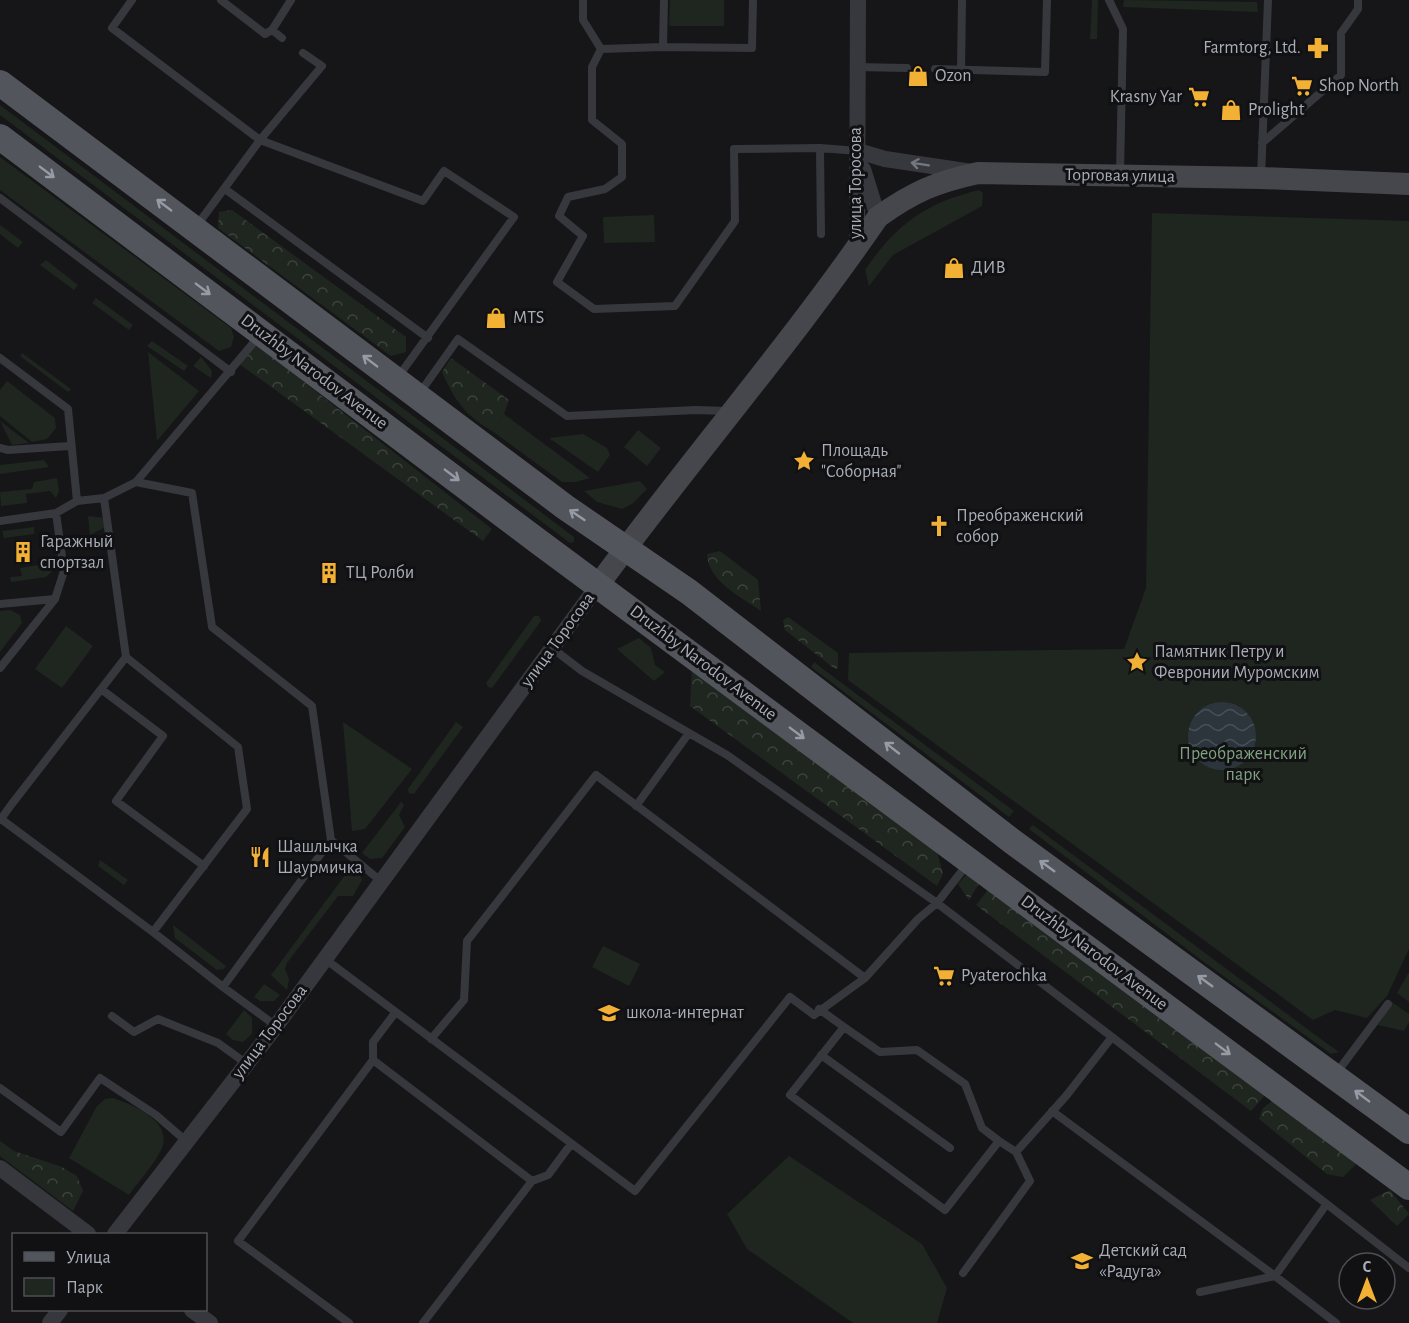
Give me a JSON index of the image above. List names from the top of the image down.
{
  "streets": {
    "main road": ["Druzhby Narodov Avenue"],
    "street": ["Торговая улица", "улица Торосова"]
  },
  "crossings": [
    ["Торговая улица", "улица Торосова"],
    ["улица Торосова", "Druzhby Narodov Avenue"]
  ],
  "parks": ["Преображенский парк"],
  "places": {
    "pharmacy": ["Farmtorg, Ltd."],
    "shop": [
      "Ozon",
      "Prolight",
      "ДИВ",
      "MTS"
    ],
    "supermarket": ["Shop North", "Krasny Yar", "Pyaterochka"],
    "place": ["Площадь \"Соборная\"", "Памятник Петру и Февронии Муромским"],
    "church": ["Преображенский собор"],
    "building": ["Гаражный спортзал", "ТЦ Ролби"],
    "restaurant": ["Шашлычка Шаурмичка"],
    "school or university": ["школа-интернат", "Детский сад «Радуга»"]
  },
  "legend": ["Улица", "Парк"],
  "north": "top"
}
